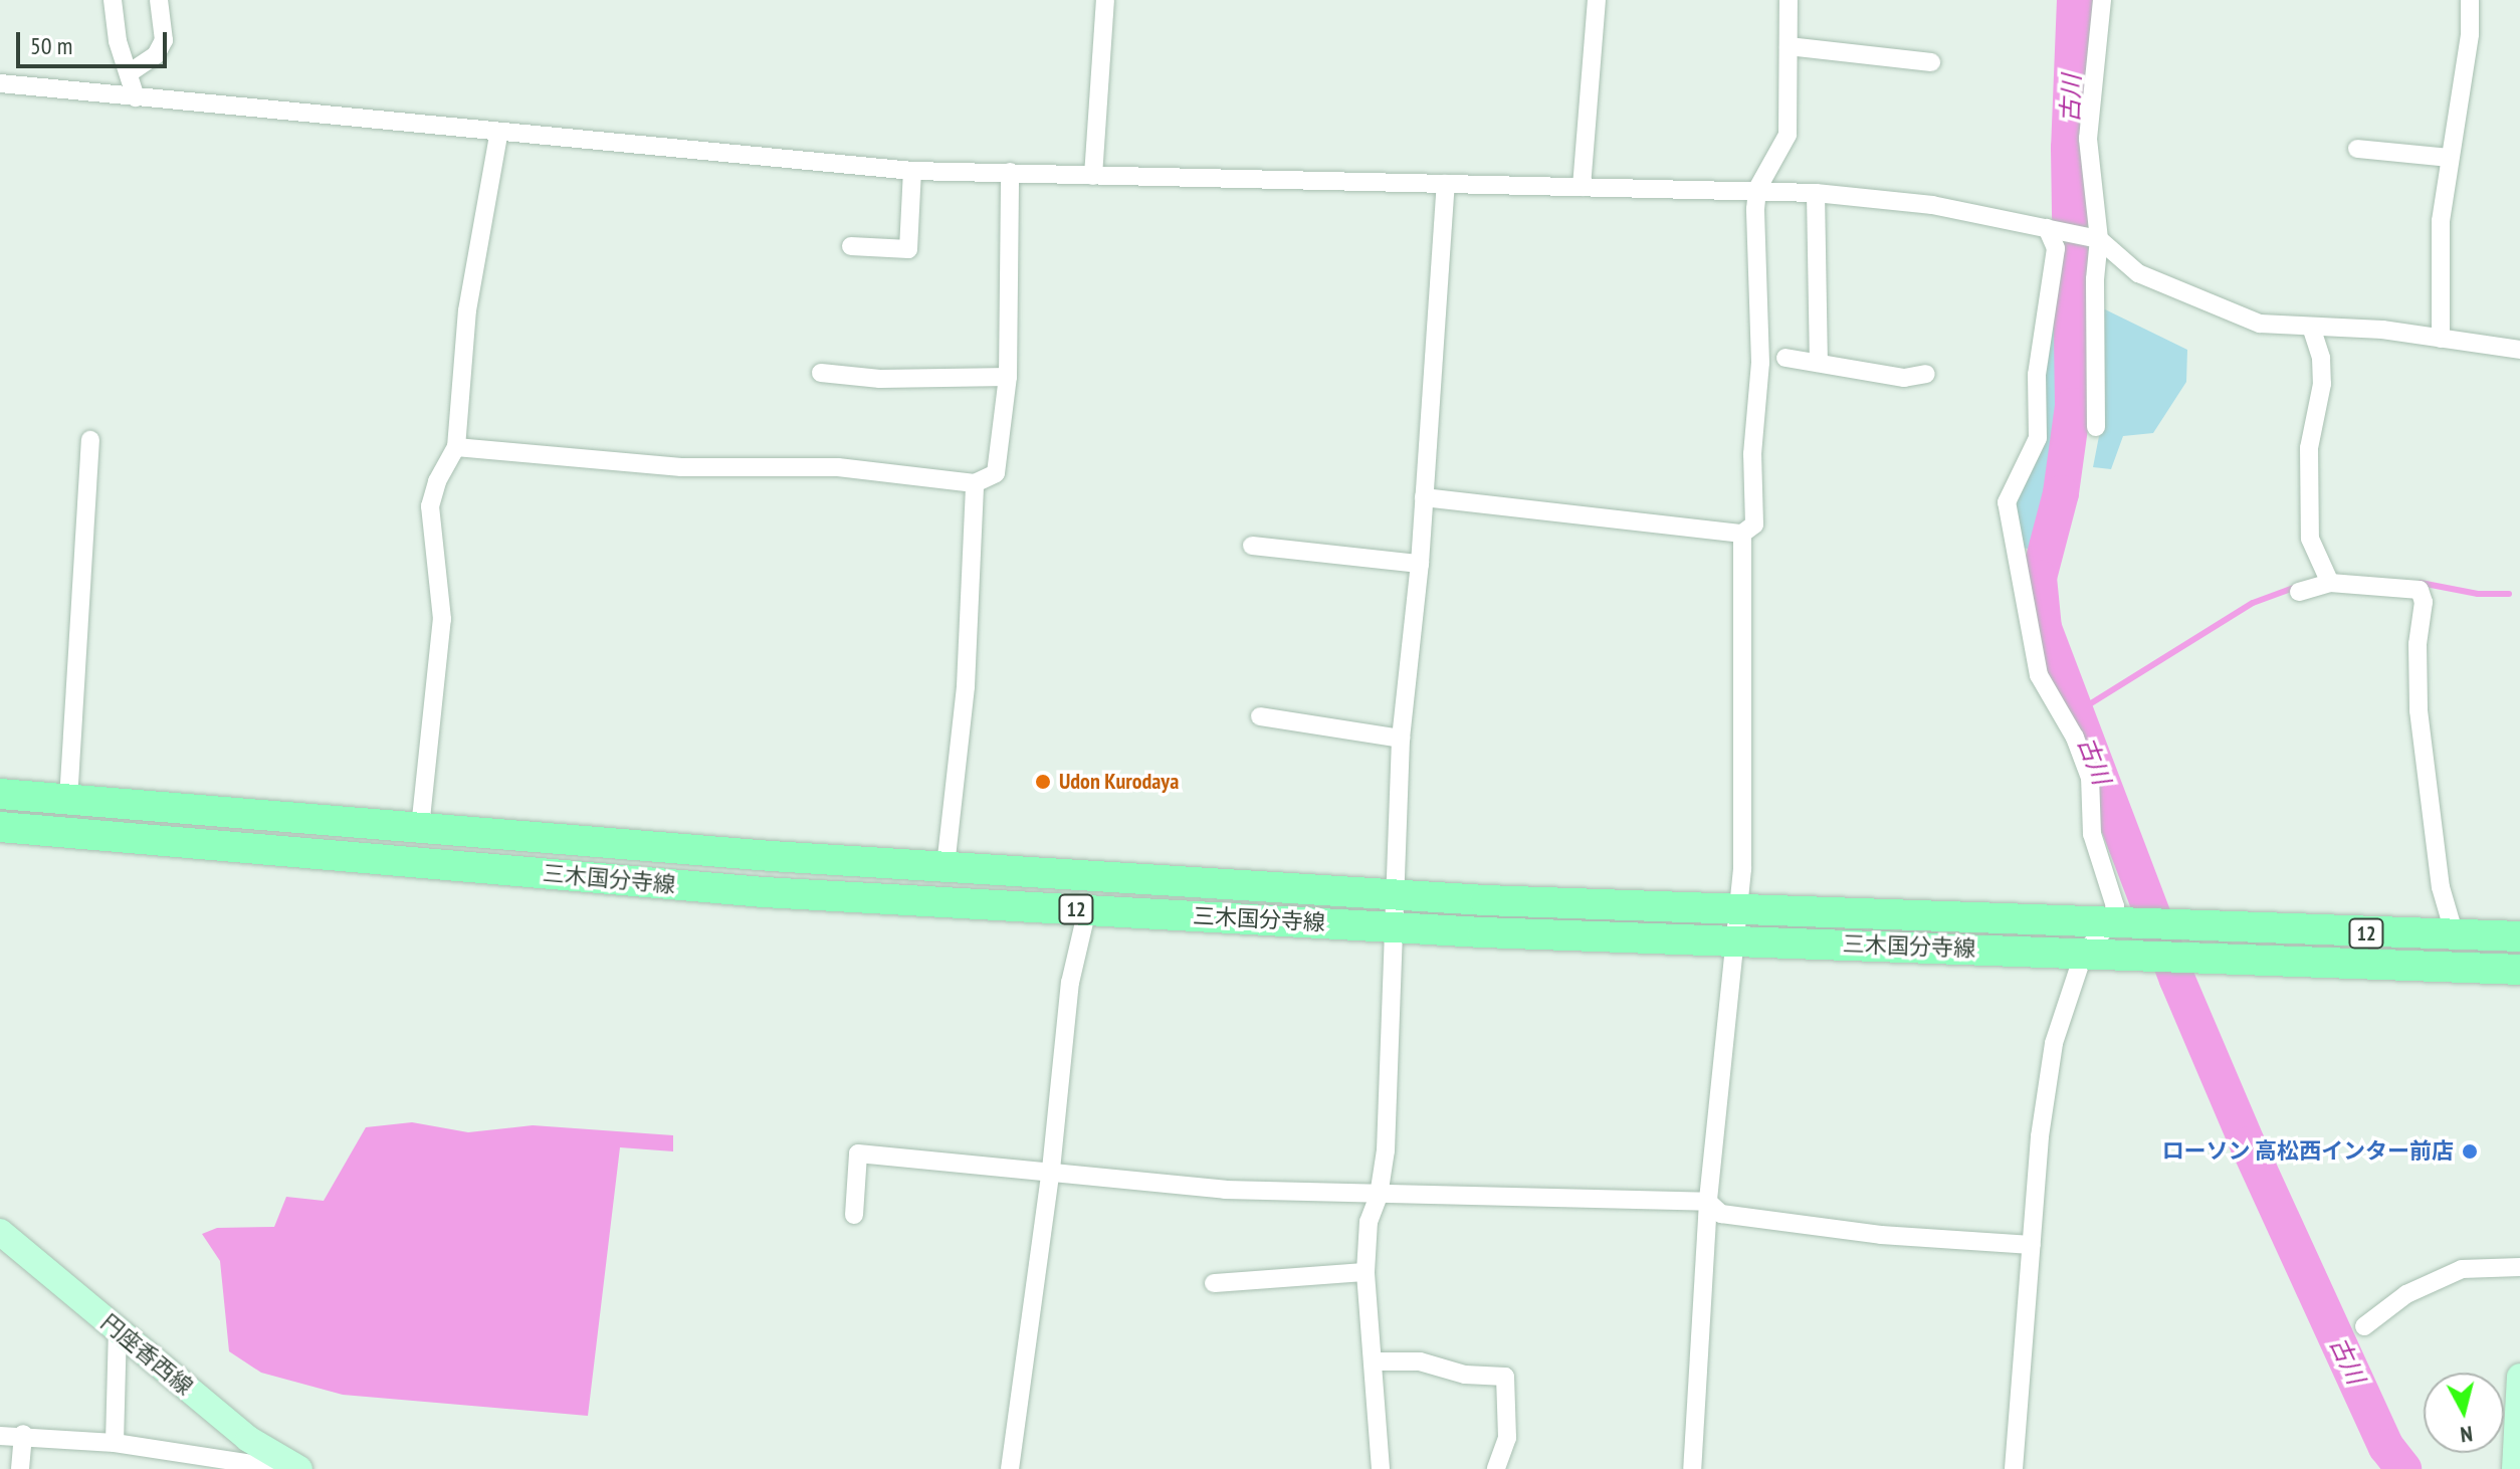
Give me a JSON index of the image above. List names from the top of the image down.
{
  "streets": {
    "main road": ["三木国分寺線", "12", "円座香西線"]
  },
  "water": ["古川"],
  "places": ["Udon Kurodaya", "ローソン 高松西インター前店"],
  "scale_bar": "50 m",
  "north": "bottom"
}
